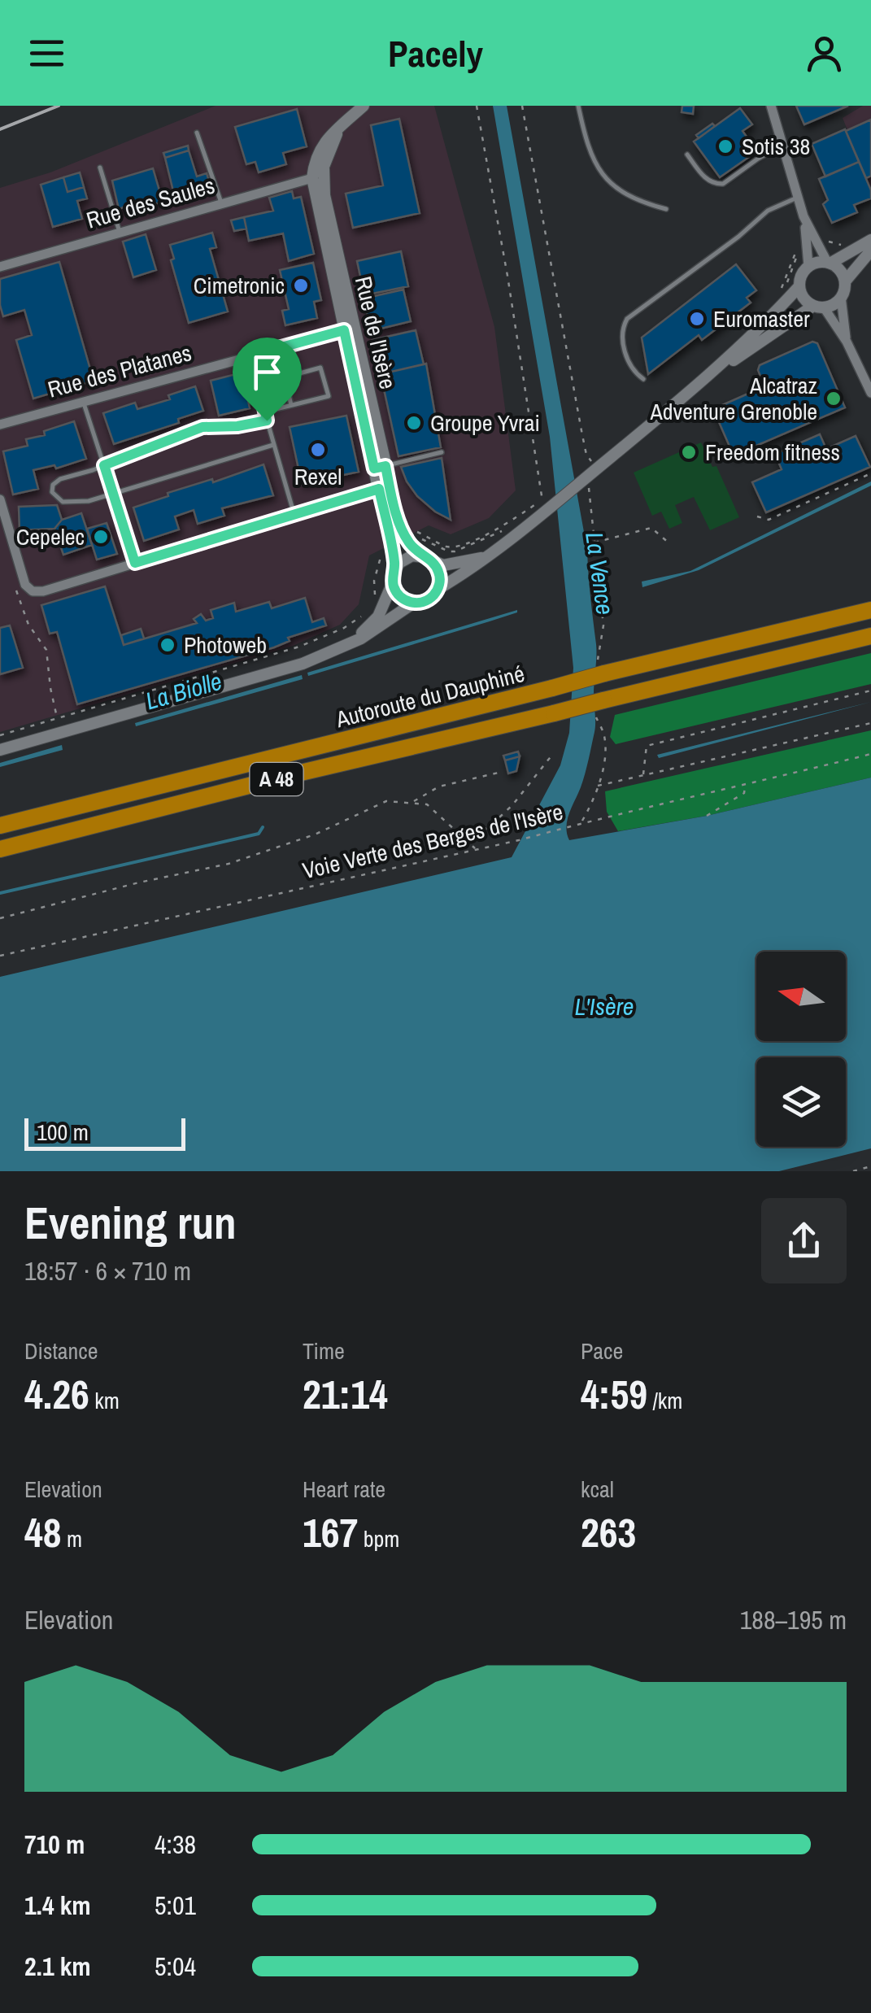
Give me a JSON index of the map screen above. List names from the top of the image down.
{
  "streets": {
    "highway": ["Autoroute du Dauphiné", "A 48"],
    "street": ["Rue des Saules", "Rue de l'Isère", "Rue des Platanes"],
    "path": ["Voie Verte des Berges de l'Isère"]
  },
  "crossings": [
    ["Rue des Saules", "Rue de l'Isère"],
    ["Rue de l'Isère", "Rue des Platanes"]
  ],
  "water": ["La Vence", "La Biolle", "L'Isère"],
  "places": [
    "Sotis 38",
    "Cimetronic",
    "Euromaster",
    "Alcatraz Adventure Grenoble",
    "Groupe Yvrai",
    "Rexel",
    "Freedom fitness",
    "Cepelec",
    "Photoweb"
  ],
  "scale_bar": "100 m",
  "north": "left",
  "page": {
    "header": "Pacely",
    "scale": "100 m",
    "heading": ["Evening run", "18:57 · 6 × 710 m"],
    "stats": [
      ["Distance", "4.26 km"],
      ["Time", "21:14"],
      ["Pace", "4:59 /km"],
      ["Elevation", "48 m"],
      ["Heart rate", "167 bpm"],
      ["kcal", "263"]
    ],
    "chart": ["Elevation", "188–195 m"],
    "list": [
      {
        "name": "710 m",
        "note": "4:38"
      },
      {
        "name": "1.4 km",
        "note": "5:01"
      },
      {
        "name": "2.1 km",
        "note": "5:04"
      }
    ]
  }
}
